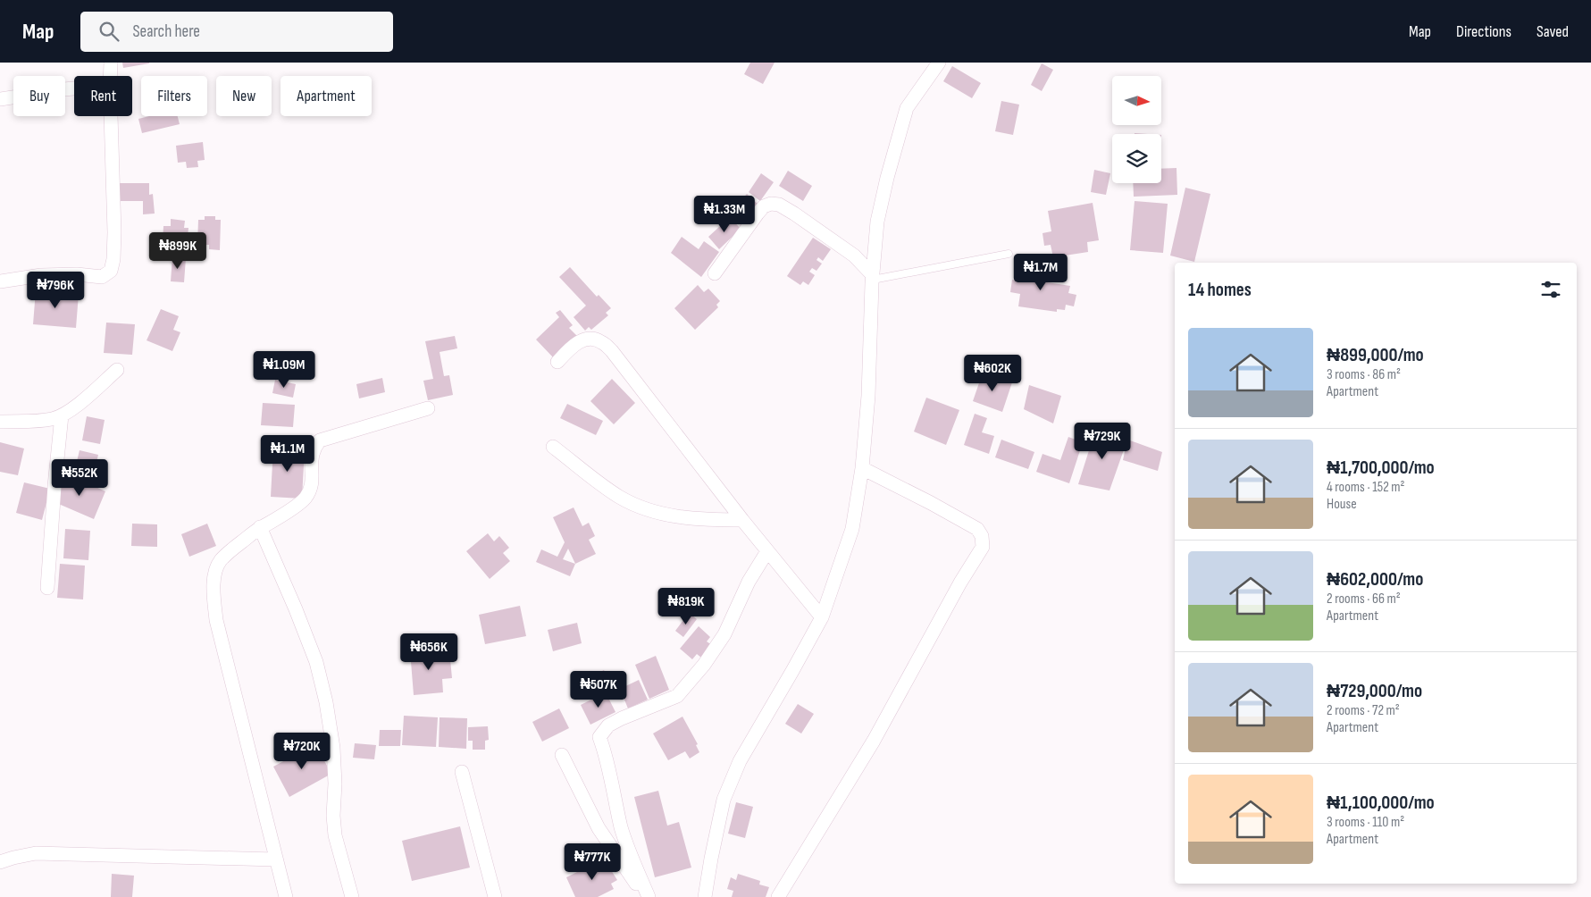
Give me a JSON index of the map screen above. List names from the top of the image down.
{
  "north": "right",
  "page": {
    "header": "Map",
    "search": "Search here",
    "nav": ["Map", "Directions", "Saved"],
    "chip": [
      "Buy",
      "Rent",
      "Filters",
      "New",
      "Apartment"
    ],
    "price": [
      "₦1.33M",
      "₦899K",
      "₦1.7M",
      "₦796K",
      "₦1.09M",
      "₦602K",
      "₦729K",
      "₦1.1M",
      "₦552K",
      "₦819K",
      "₦656K",
      "₦507K",
      "₦720K",
      "₦777K"
    ],
    "heading": "14 homes",
    "list": [
      {
        "name": "₦899,000/mo",
        "note": "3 rooms · 86 m² · Apartment"
      },
      {
        "name": "₦1,700,000/mo",
        "note": "4 rooms · 152 m² · House"
      },
      {
        "name": "₦602,000/mo",
        "note": "2 rooms · 66 m² · Apartment"
      },
      {
        "name": "₦729,000/mo",
        "note": "2 rooms · 72 m² · Apartment"
      },
      {
        "name": "₦1,100,000/mo",
        "note": "3 rooms · 110 m² · Apartment"
      }
    ]
  }
}
